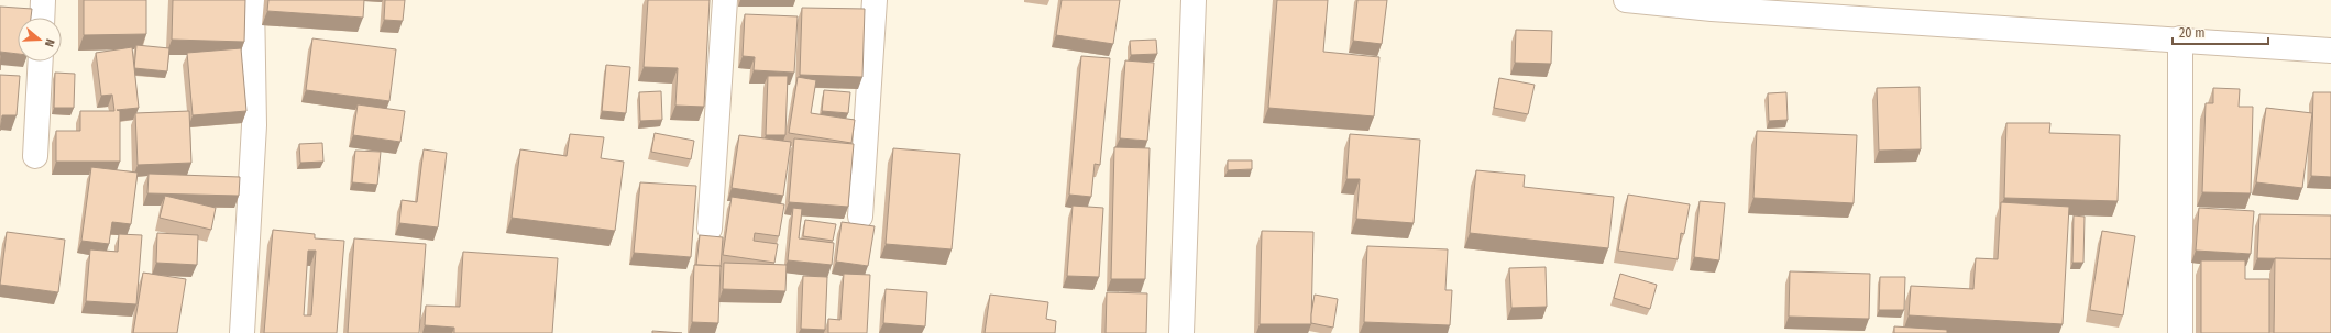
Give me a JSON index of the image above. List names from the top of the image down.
{
  "scale_bar": "20 m",
  "north": "right"
}
